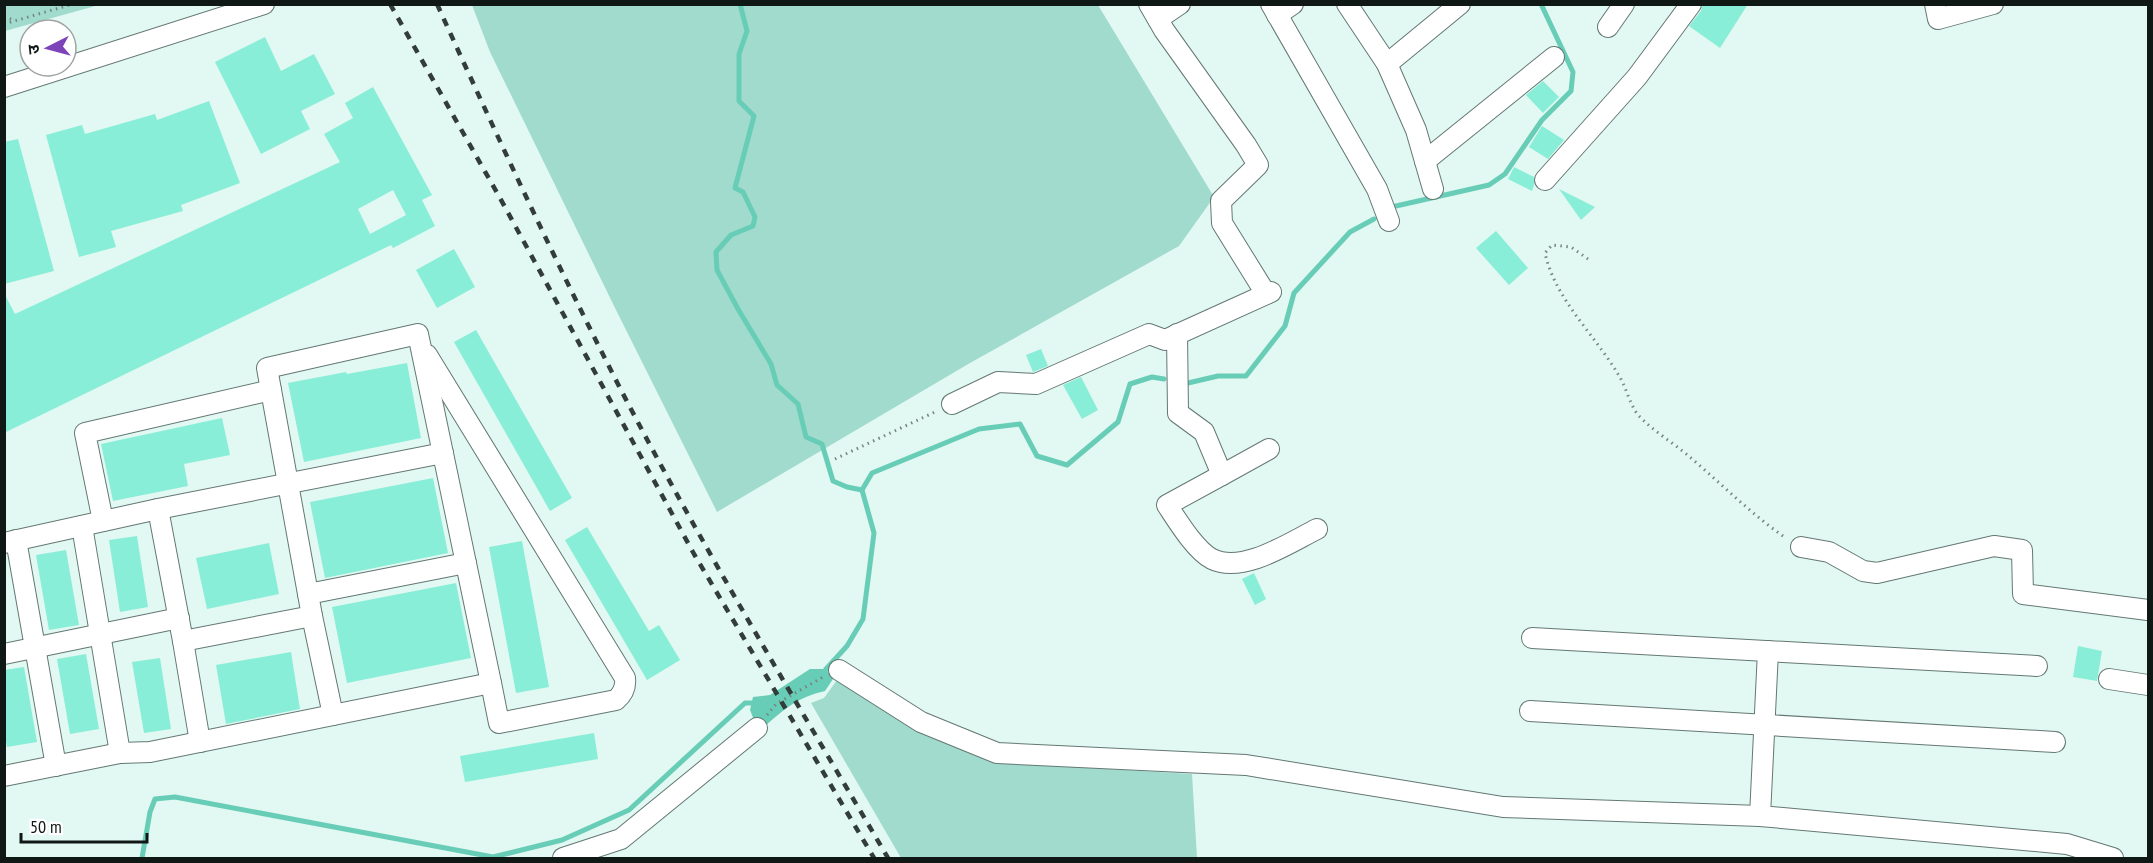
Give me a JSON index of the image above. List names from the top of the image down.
{
  "scale_bar": "50 m",
  "north": "left"
}
